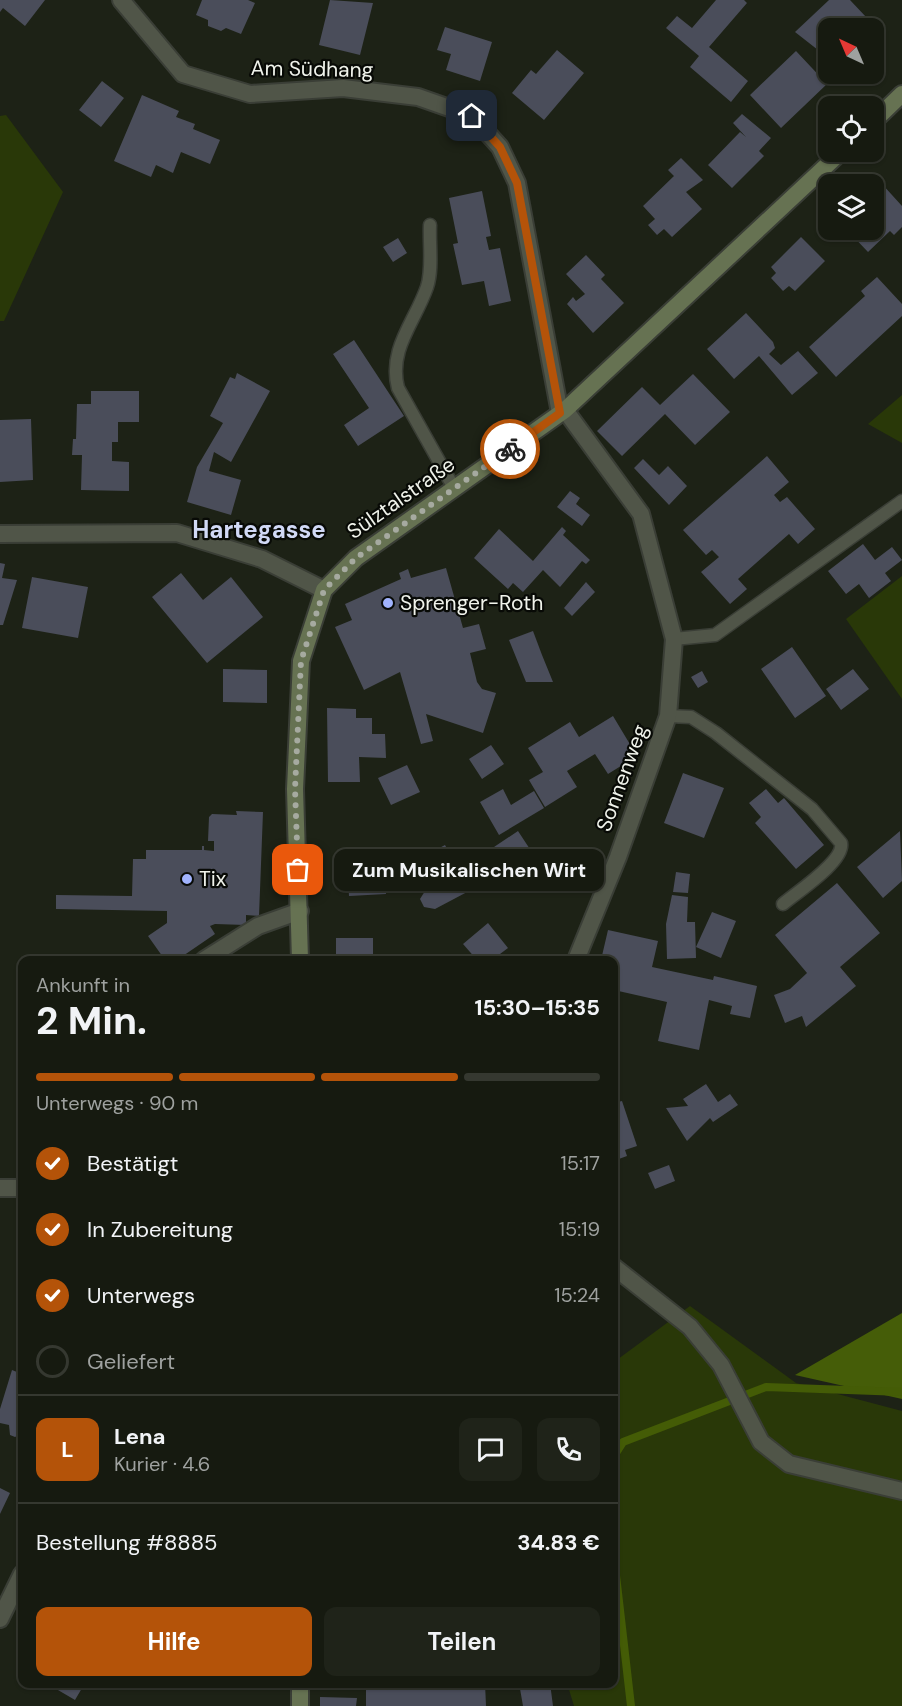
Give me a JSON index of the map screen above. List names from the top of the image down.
{
  "streets": {
    "main road": ["Sülztalstraße"],
    "street": ["Am Südhang", "Sonnenweg"]
  },
  "crossings": [
    ["Am Südhang", "Sülztalstraße"],
    ["Am Südhang", "Sonnenweg"],
    ["Sülztalstraße", "Sonnenweg"]
  ],
  "districts": ["Hartegasse"],
  "places": ["Sprenger-Roth", "Zum Musikalischen Wirt", "Tix"],
  "north": "top left",
  "page": {
    "bubble": "Zum Musikalischen Wirt",
    "heading": ["2 Min.", "Ankunft in", "15:30–15:35"],
    "panel": [
      "Lena",
      "Kurier · 4.6",
      "Bestellung #8885",
      "34.83 €"
    ],
    "bar": "Unterwegs · 90 m",
    "list": [
      ["Bestätigt", "15:17"],
      ["In Zubereitung", "15:19"],
      ["Unterwegs", "15:24"],
      "Geliefert"
    ],
    "round": "L",
    "buttons": ["Hilfe", "Teilen"]
  }
}
